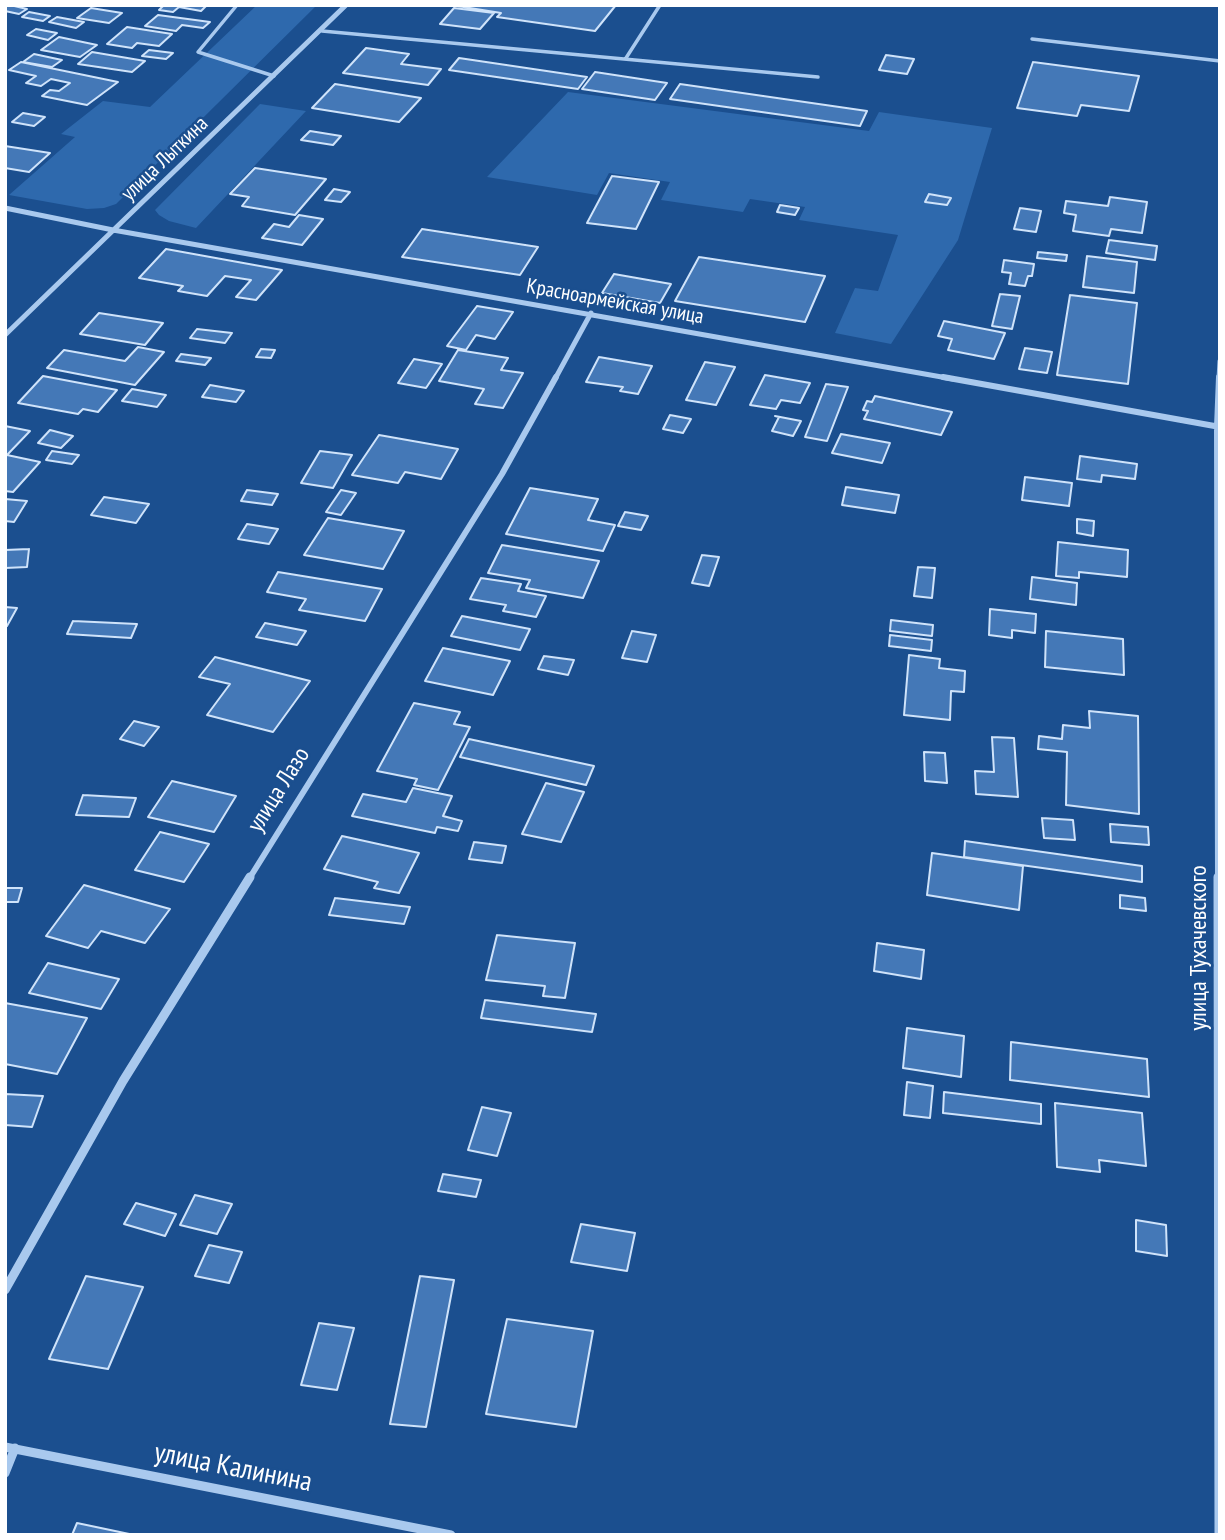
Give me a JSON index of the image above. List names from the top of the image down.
{
  "streets": {
    "street": [
      "улица Лыткина",
      "Красноармейская улица",
      "улица Лазо",
      "улица Тухачевского",
      "улица Калинина"
    ]
  },
  "crossings": [
    ["улица Лыткина", "Красноармейская улица"],
    ["Красноармейская улица", "улица Лазо"],
    ["Красноармейская улица", "улица Тухачевского"]
  ]
}
